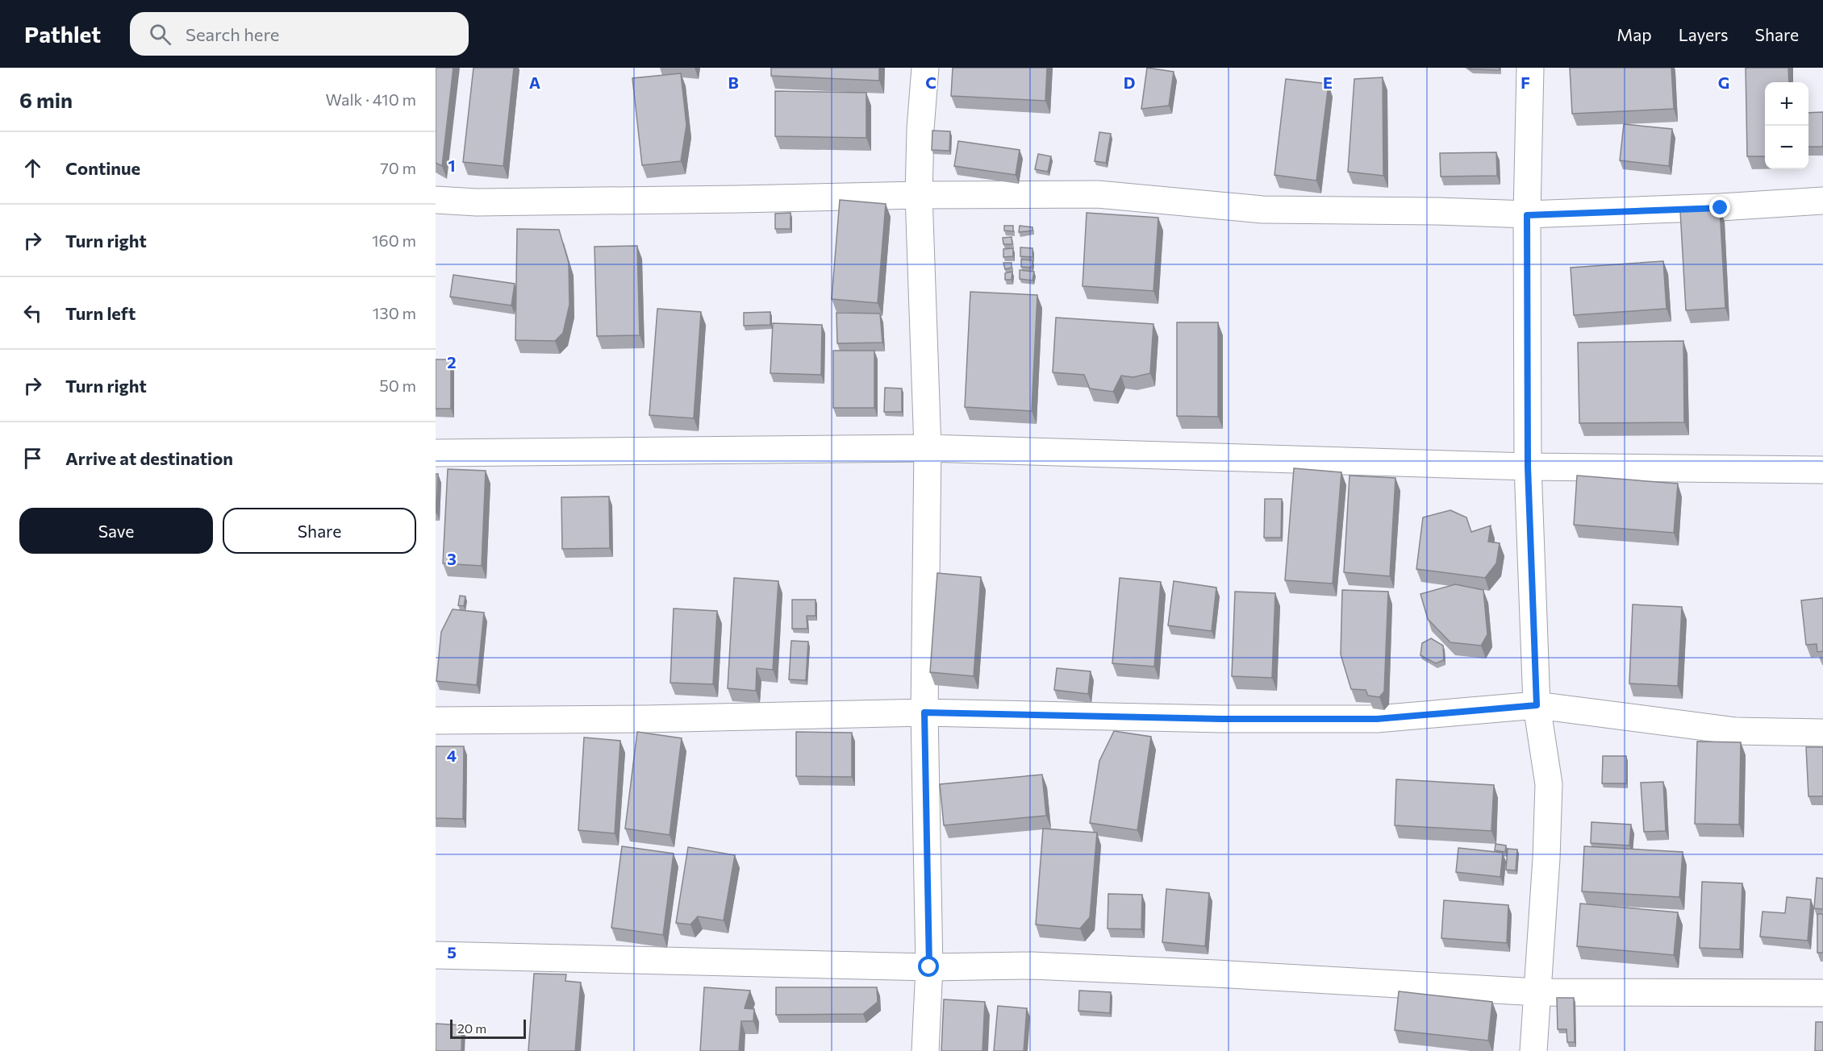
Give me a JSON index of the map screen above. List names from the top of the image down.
{
  "scale_bar": "20 m",
  "page": {
    "header": "Pathlet",
    "search": "Search here",
    "nav": ["Map", "Layers", "Share"],
    "heading": ["6 min", "Walk · 410 m"],
    "map_buttons": ["+", "−"],
    "list": [
      ["Continue", "70 m"],
      ["Turn right", "160 m"],
      ["Turn left", "130 m"],
      ["Turn right", "50 m"],
      "Arrive at destination"
    ],
    "buttons": ["Save", "Share"],
    "scale": "20 m"
  },
  "grid": {
    "columns": [
      "A",
      "B",
      "C",
      "D",
      "E",
      "F",
      "G"
    ],
    "rows": [
      "1",
      "2",
      "3",
      "4",
      "5"
    ]
  }
}
